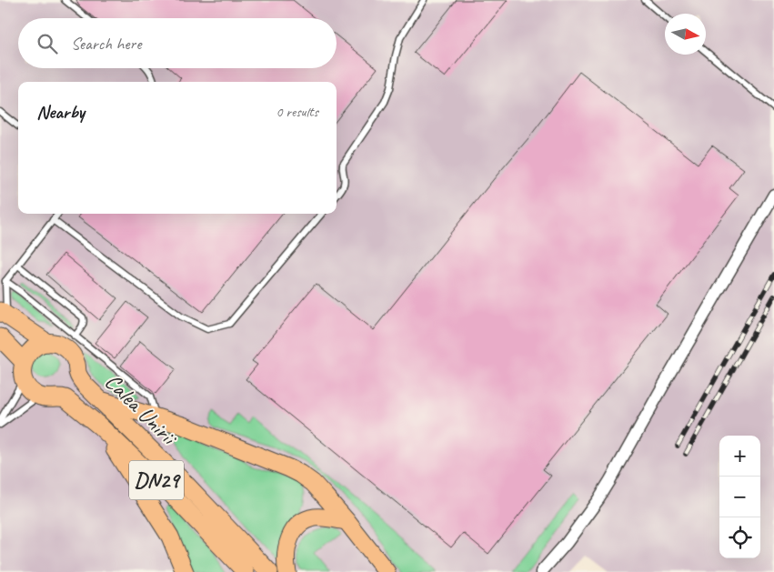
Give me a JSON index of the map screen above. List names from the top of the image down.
{
  "streets": {
    "main road": ["Calea Unirii", "DN29"]
  },
  "crossings": [
    ["Calea Unirii", "DN29"]
  ],
  "north": "right",
  "page": {
    "search": "Search here",
    "heading": ["Nearby", "0 results"],
    "map_buttons": ["+", "−"]
  }
}
